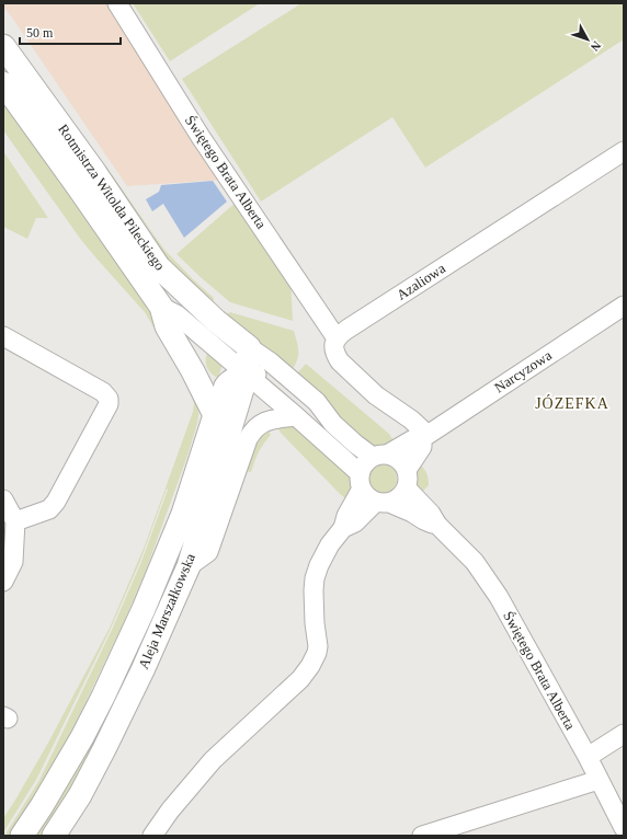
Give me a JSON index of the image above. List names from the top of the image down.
{
  "streets": {
    "main road": ["Rotmistrza Witolda Pileckiego", "Aleja Marszałkowska"],
    "street": ["Świętego Brata Alberta", "Azaliowa", "Narcyzowa"]
  },
  "crossings": [
    ["Świętego Brata Alberta", "Rotmistrza Witolda Pileckiego"],
    ["Świętego Brata Alberta", "Azaliowa"],
    ["Świętego Brata Alberta", "Narcyzowa"],
    ["Rotmistrza Witolda Pileckiego", "Narcyzowa"],
    ["Rotmistrza Witolda Pileckiego", "Aleja Marszałkowska"]
  ],
  "districts": ["JÓZEFKA"],
  "scale_bar": "50 m",
  "north": "bottom right"
}
